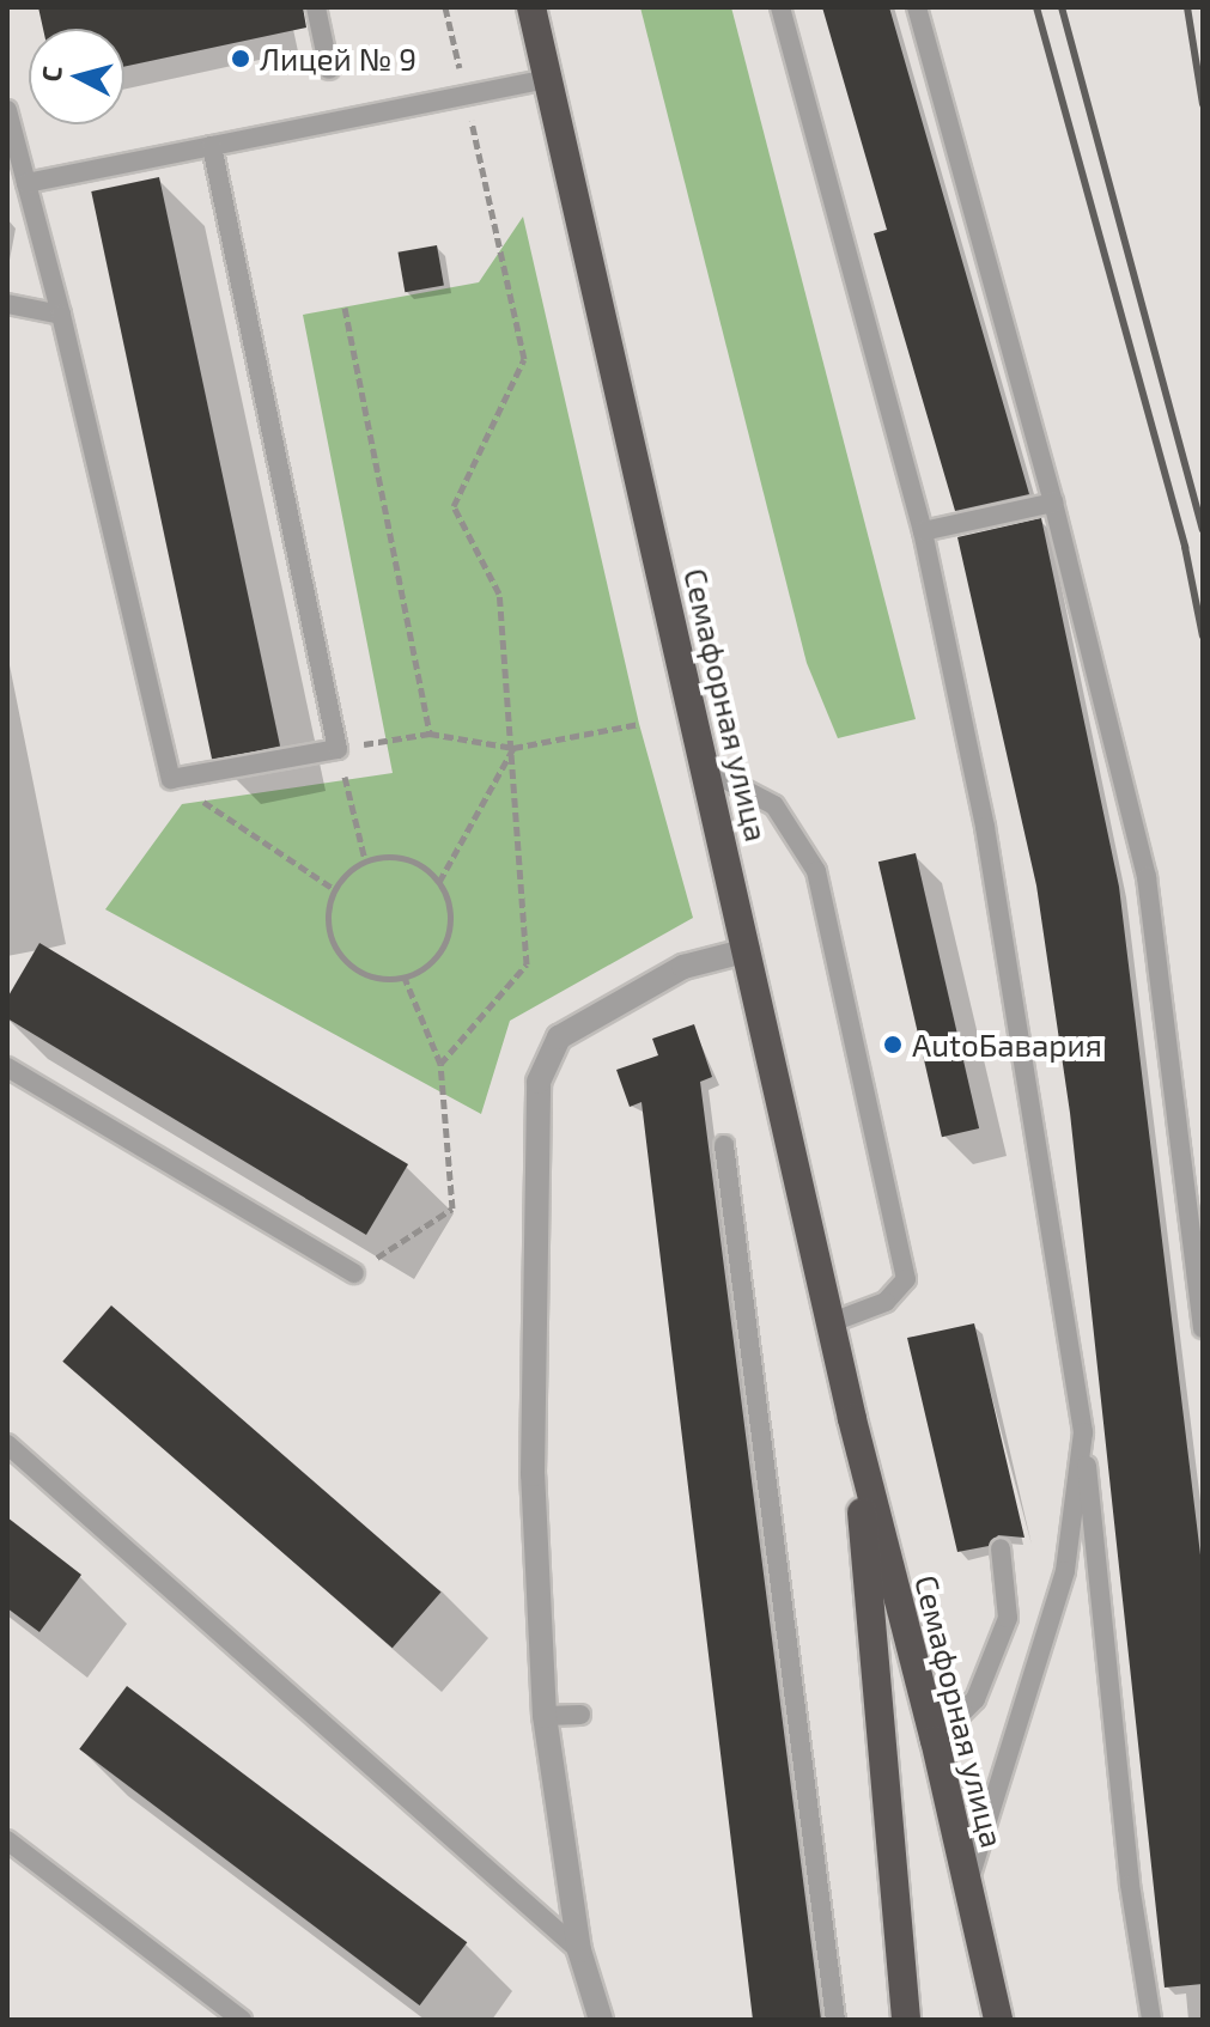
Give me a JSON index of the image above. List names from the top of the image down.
{
  "streets": {
    "highway": ["Семафорная улица"]
  },
  "places": ["Лицей № 9", "AutoБавария"],
  "north": "left"
}
